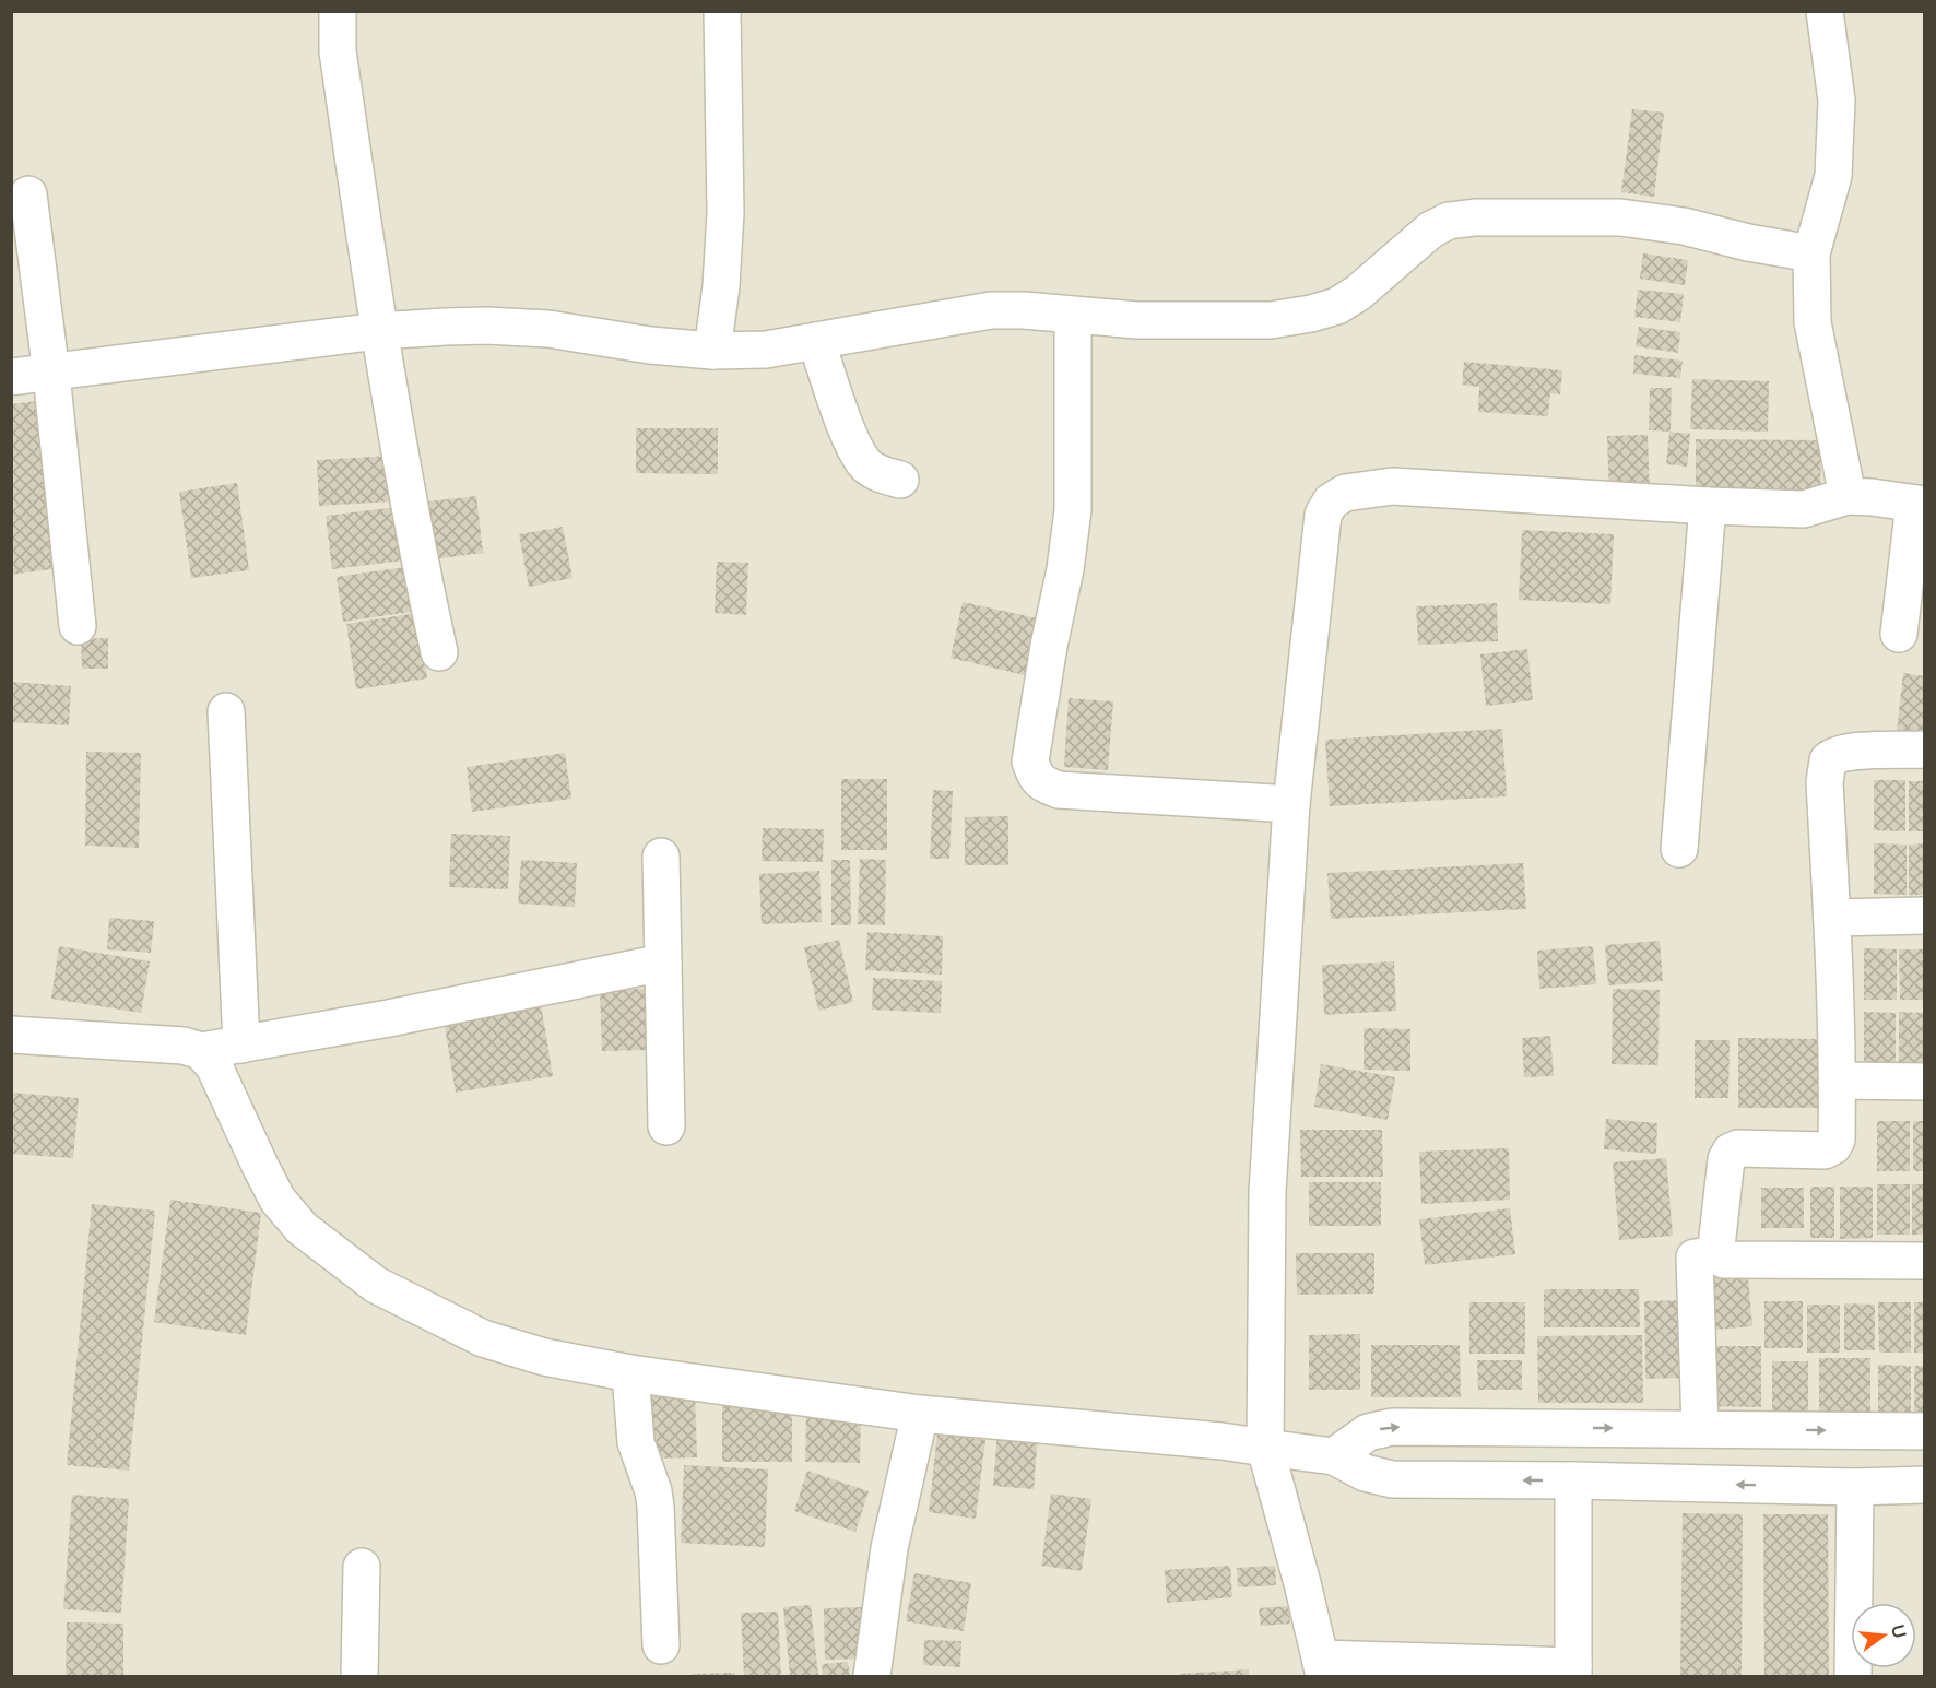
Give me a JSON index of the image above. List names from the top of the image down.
{
  "north": "right"
}
